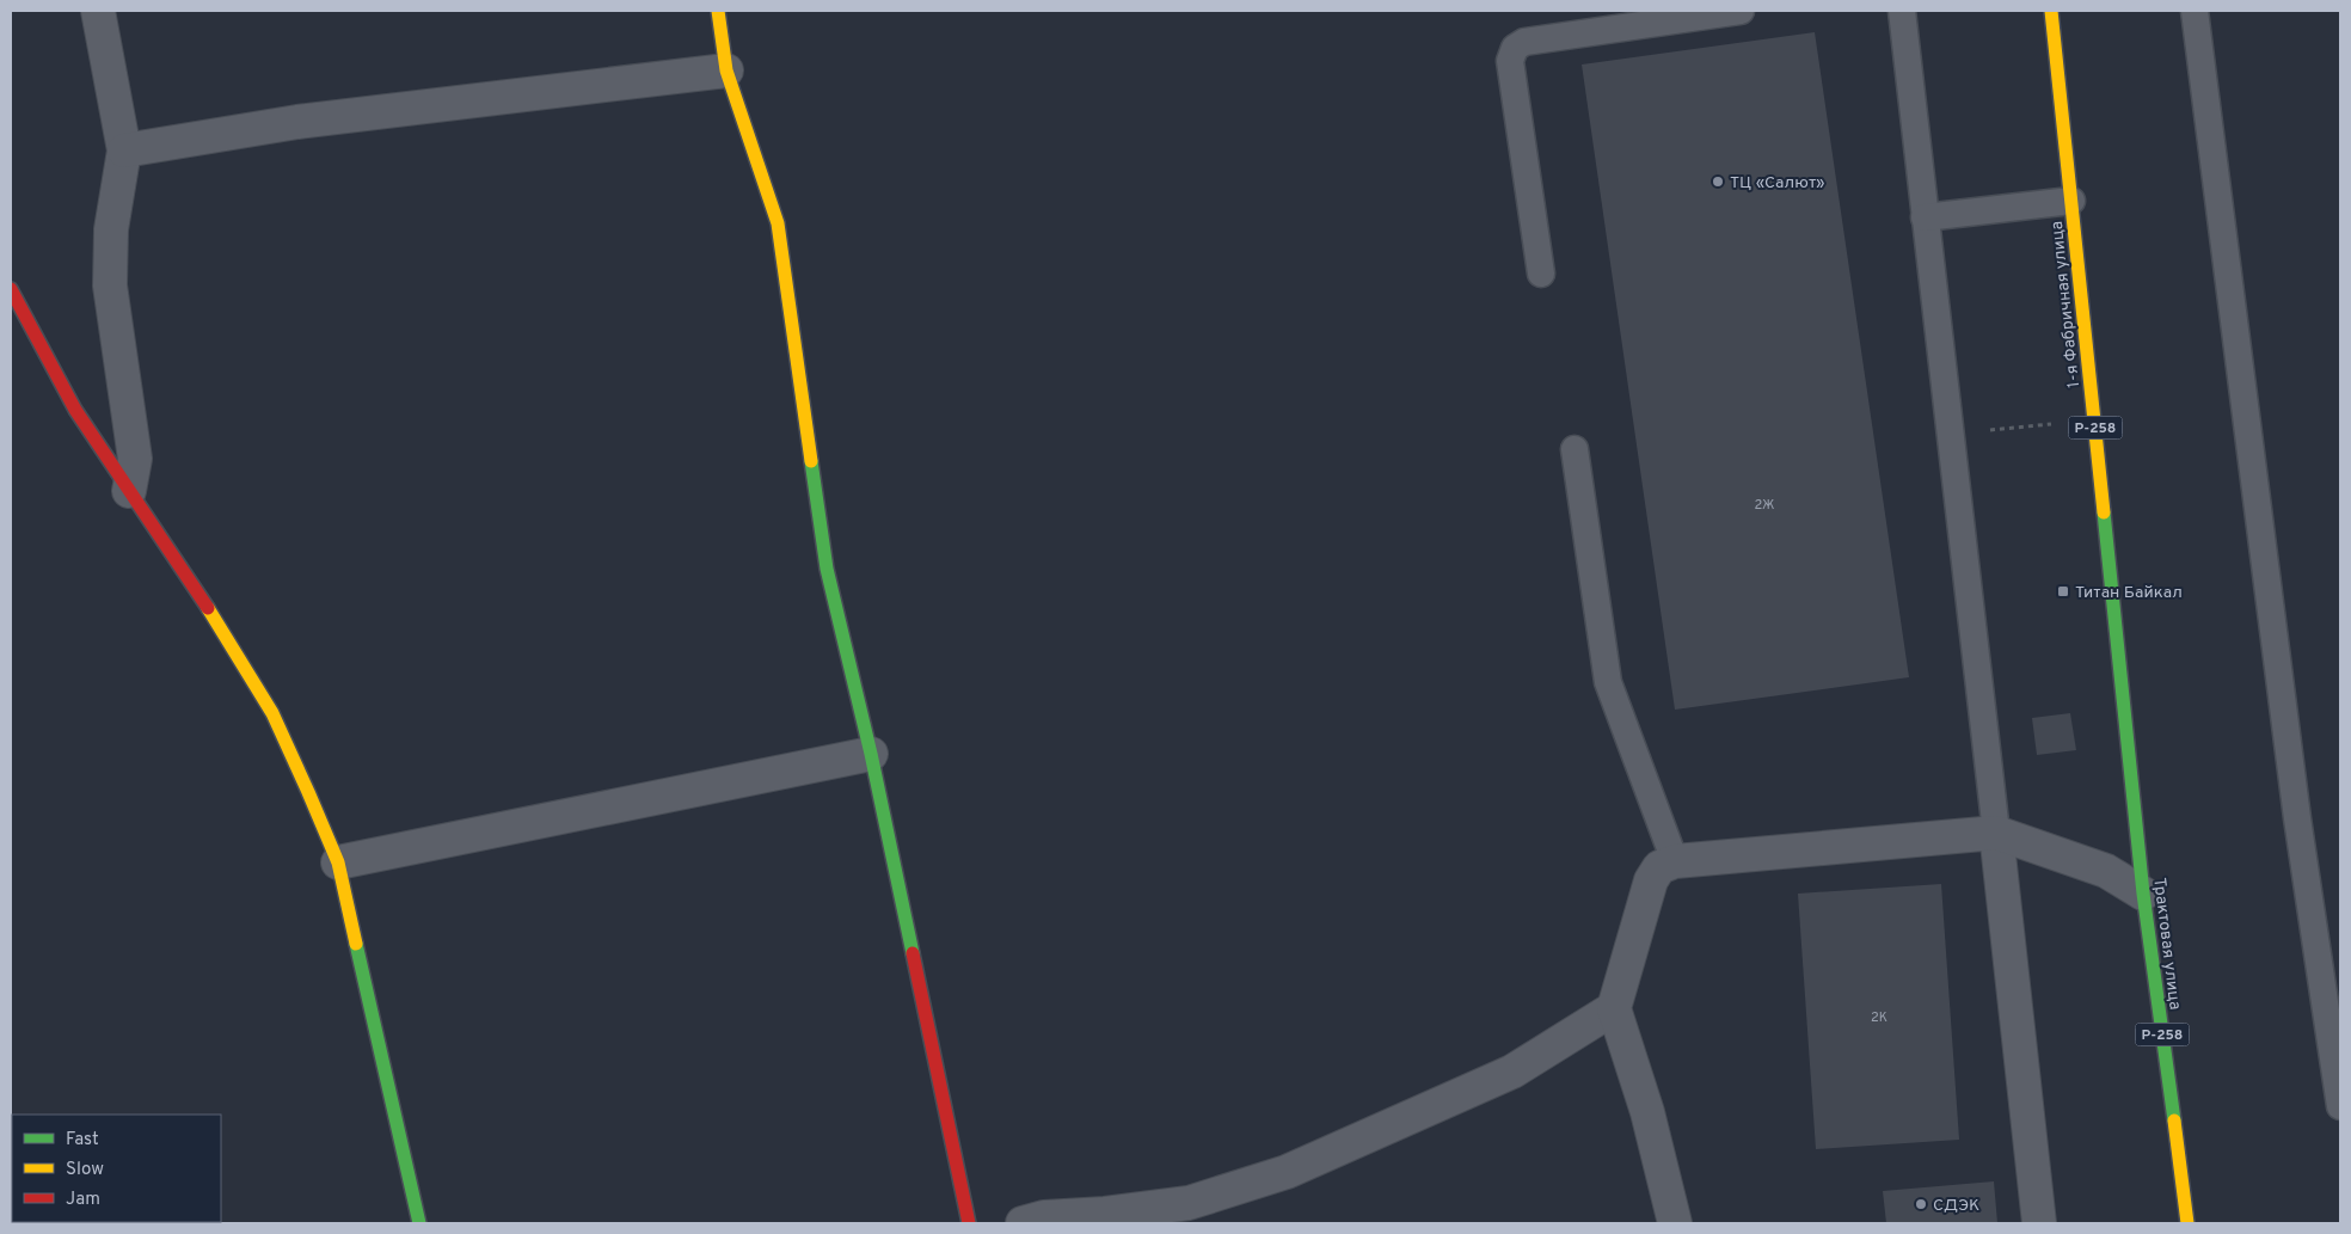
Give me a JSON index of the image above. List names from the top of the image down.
{
  "streets": {
    "main road": ["1-я Фабричная улица", "Р-258", "Трактовая улица"]
  },
  "crossings": [
    ["1-я Фабричная улица", "Трактовая улица"]
  ],
  "places": {
    "other": ["ТЦ «Салют»", "СДЭК"],
    "transit": ["Титан Байкал"]
  },
  "house_numbers": ["2Ж", "2К"],
  "legend": ["Fast", "Slow", "Jam"]
}
